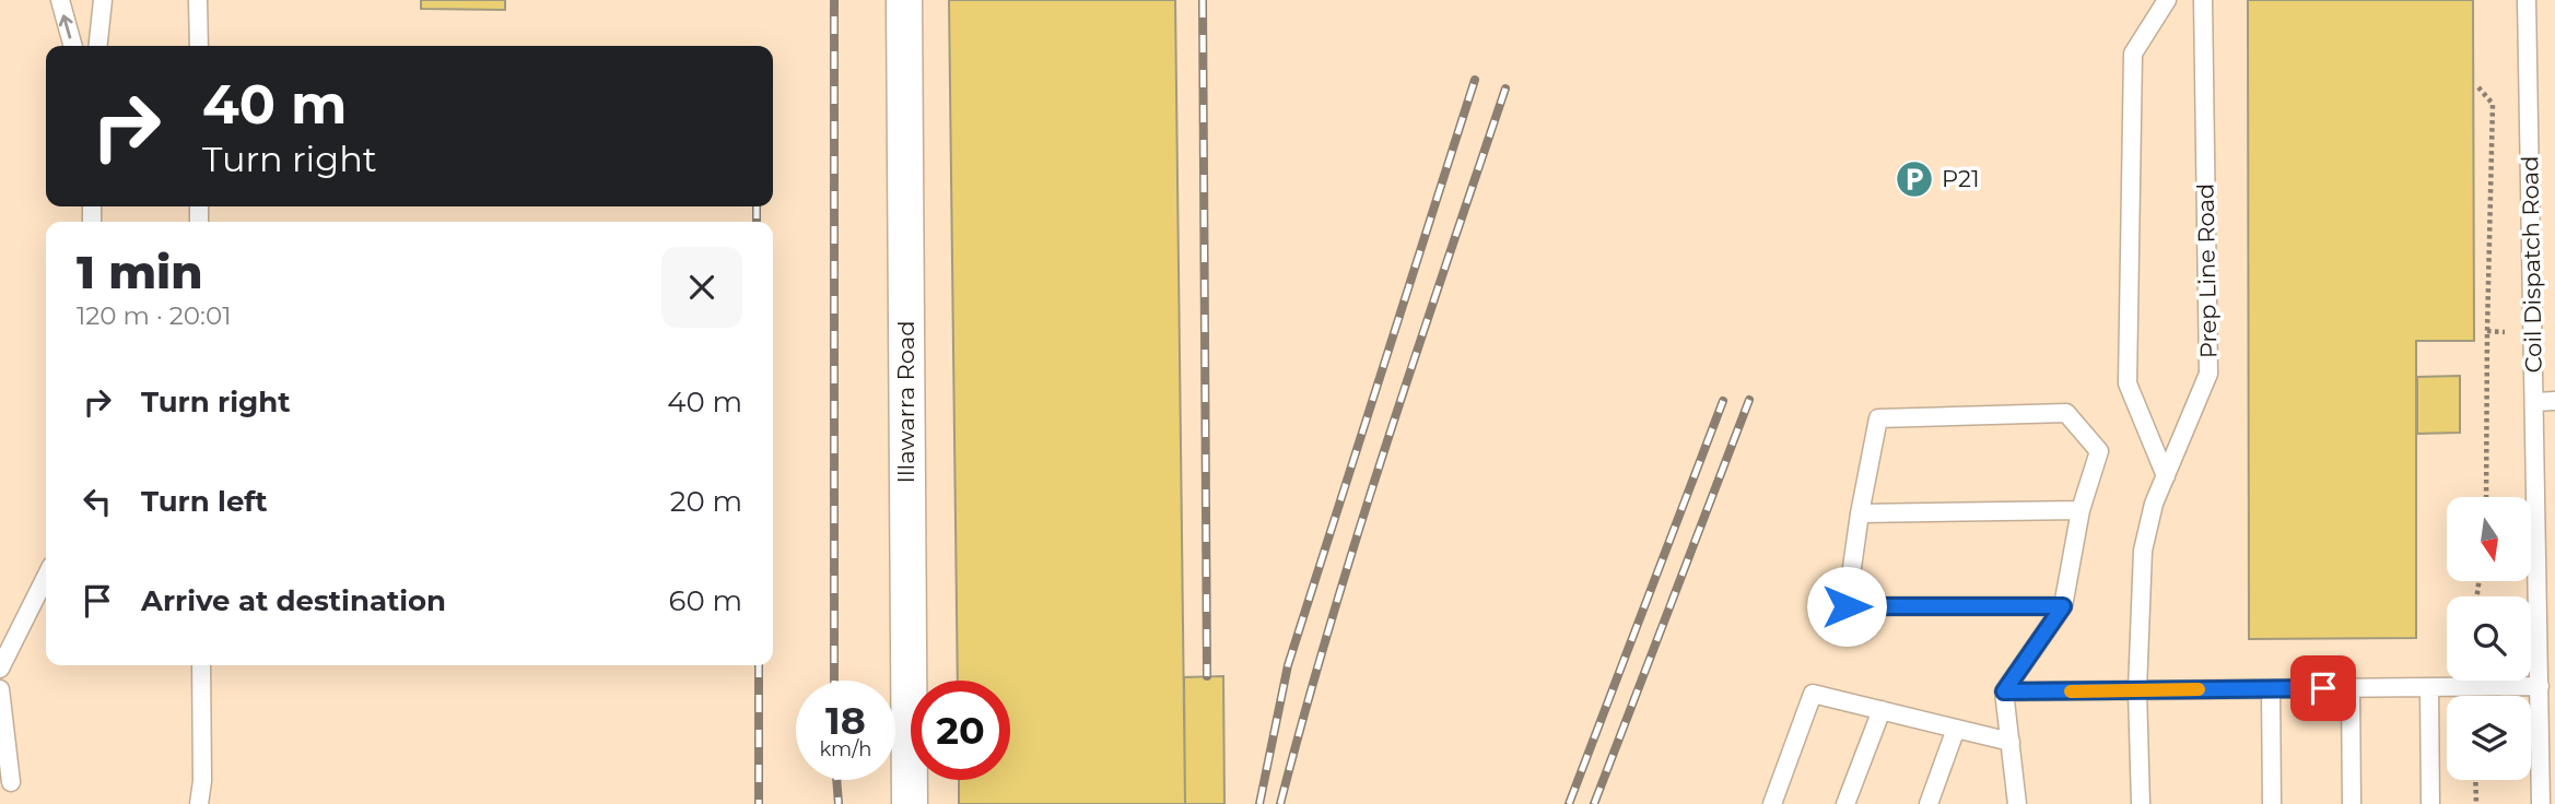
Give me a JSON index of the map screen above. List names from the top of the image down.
{
  "streets": {
    "street": ["Illawarra Road"],
    "lane": ["Coil Dispatch Road", "Prep Line Road"]
  },
  "places": {
    "parking": ["P21"]
  },
  "north": "bottom",
  "page": {
    "turn": ["40 m", "Turn right"],
    "heading": ["1 min", "120 m · 20:01"],
    "list": [
      {
        "name": "Turn right",
        "value": "40 m"
      },
      {
        "name": "Turn left",
        "value": "20 m"
      },
      {
        "name": "Arrive at destination",
        "value": "60 m"
      }
    ],
    "speed": "18 km/h",
    "limit": "20"
  }
}
